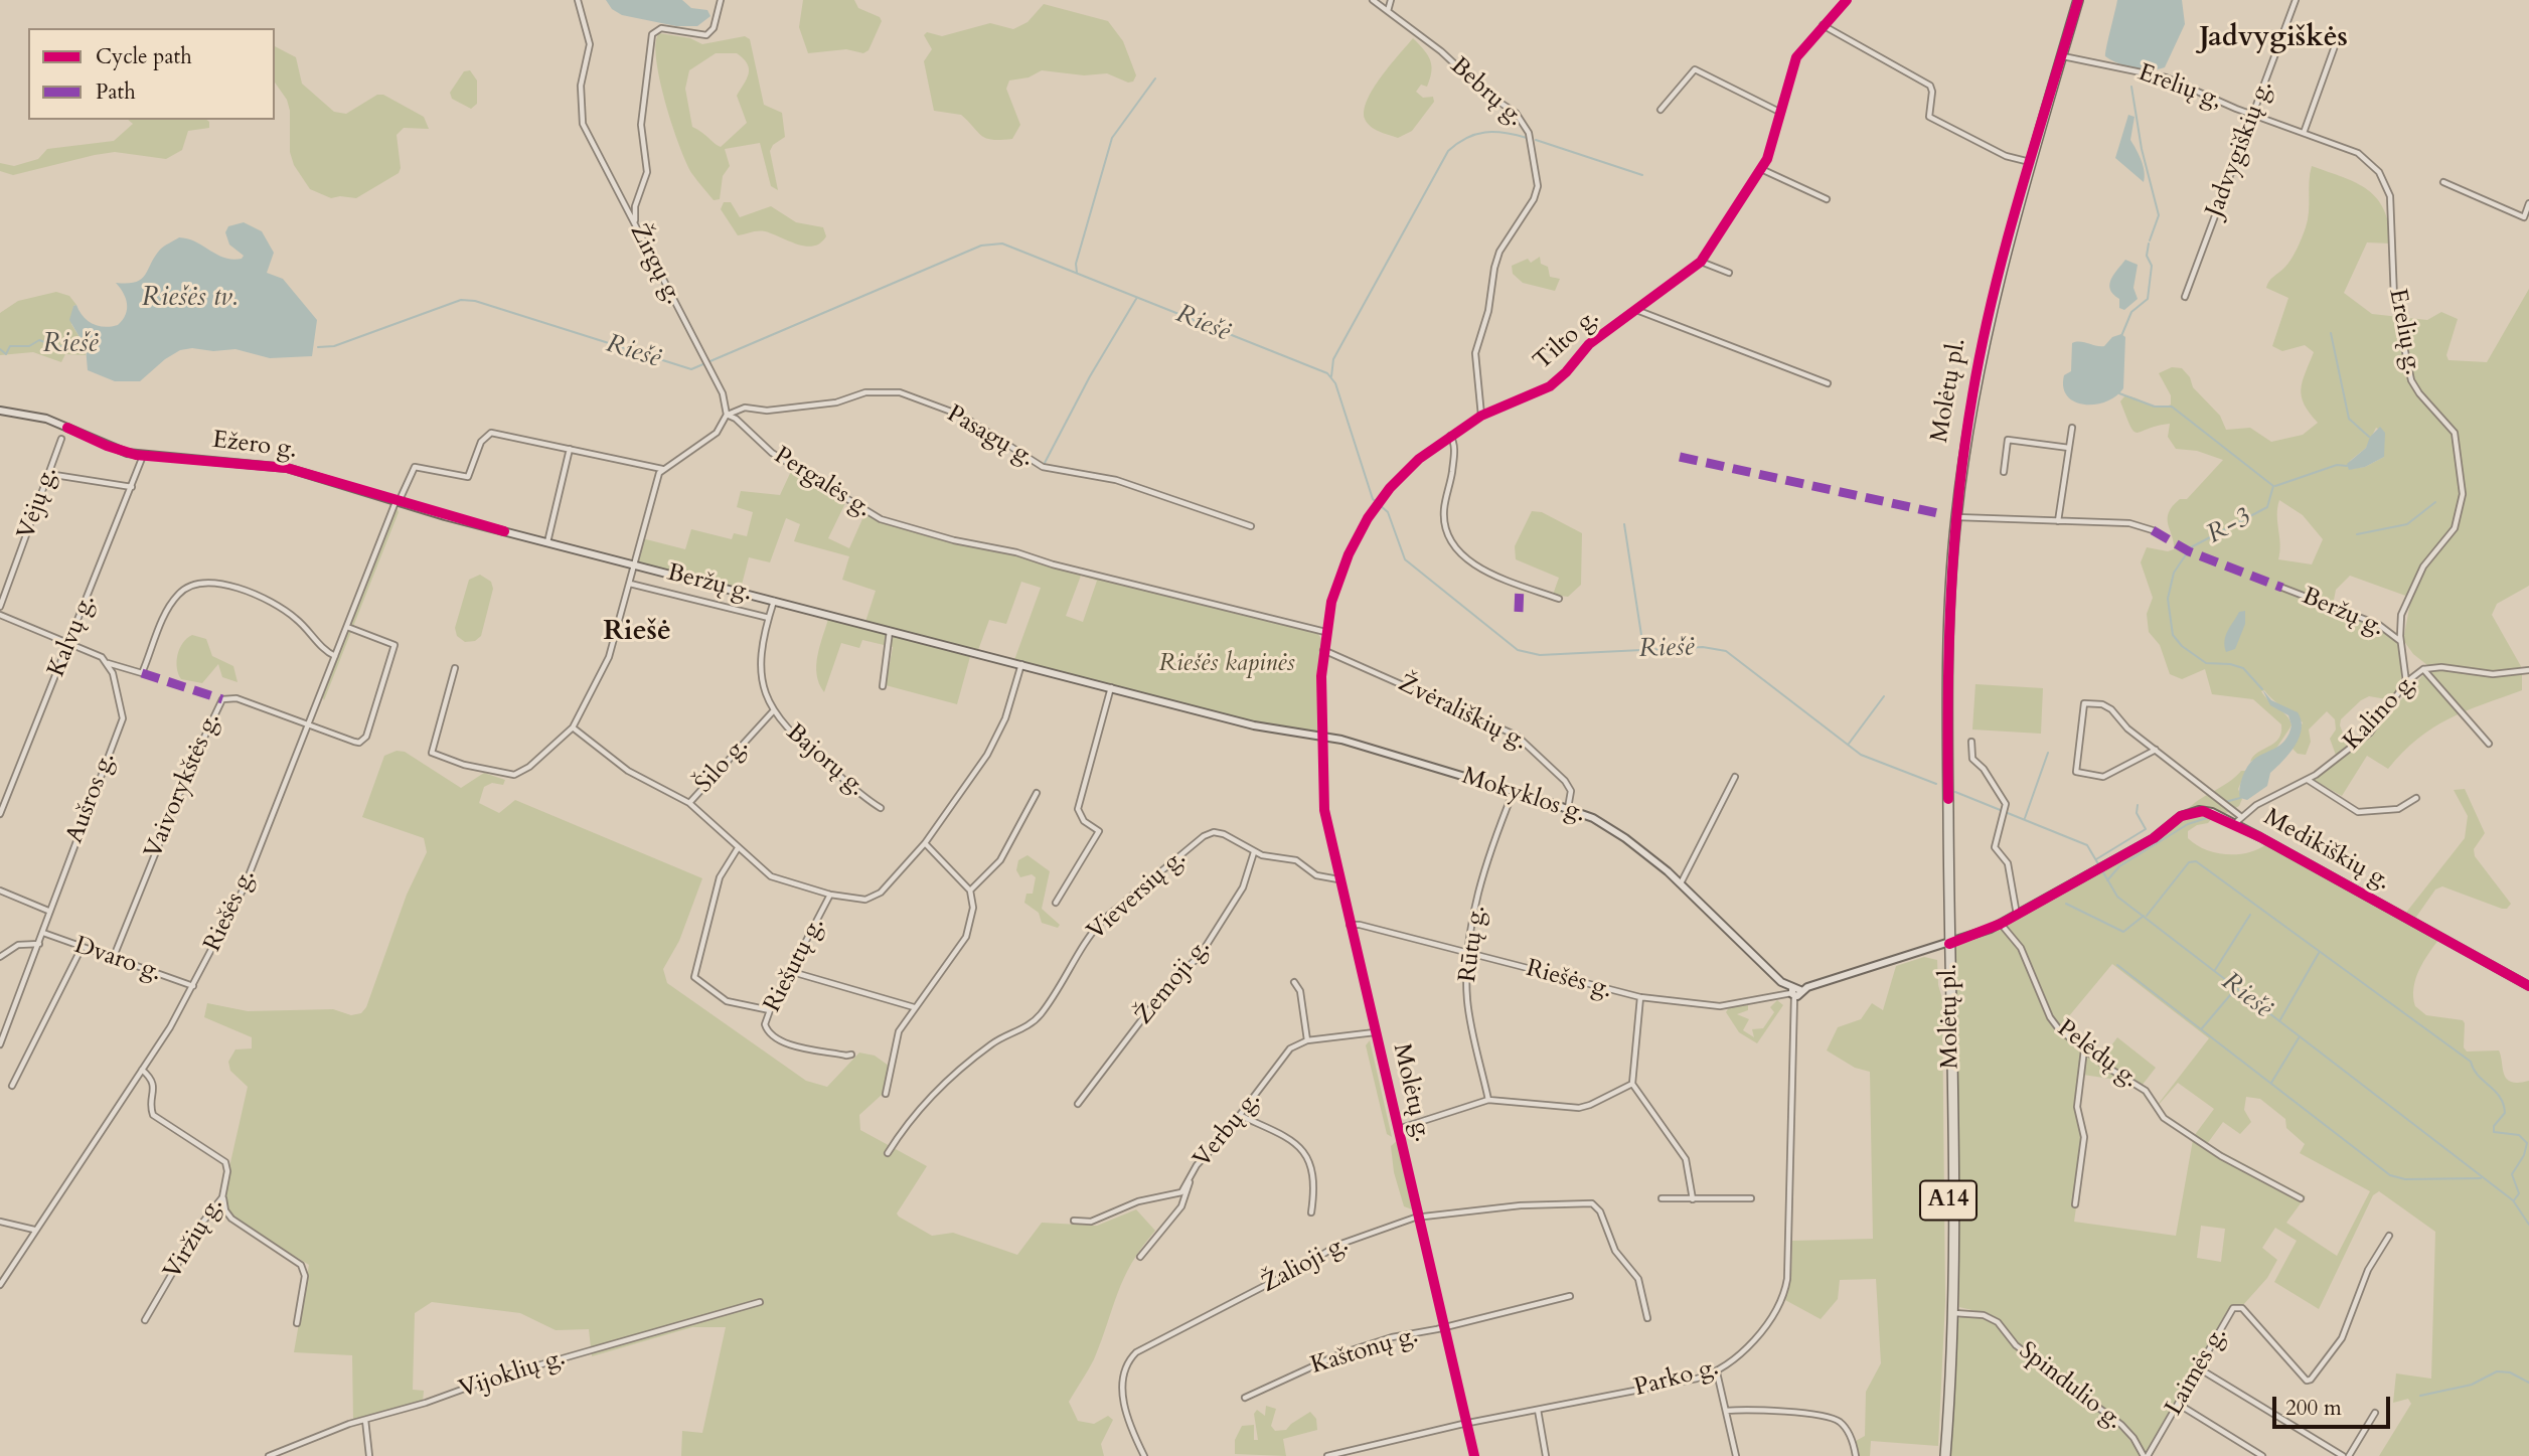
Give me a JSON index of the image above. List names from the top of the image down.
{
  "streets": {
    "highway": ["Molėtų pl.", "A14"],
    "main road": [
      "Ežero g.",
      "Beržų g.",
      "Mokyklos g.",
      "Medikiškių g."
    ],
    "street": [
      "Erelių g,",
      "Bebrų g.",
      "Jadvygiškių g.",
      "Žirgų g.",
      "Erelių g.",
      "Tilto g.",
      "Pasagų g.",
      "Pergalės g.",
      "Vėjų g.",
      "Kalvų g.",
      "Kalino g.",
      "Žvėrališkių g.",
      "Bajorų g.",
      "Šilo g.",
      "Vaivorykštės g.",
      "Aušros g.",
      "Vieversių g.",
      "Riešės g.",
      "Rūtų g.",
      "Dvaro g.",
      "Riešutų g.",
      "Žemoji g.",
      "Pelėdų g.",
      "Molėtų g.",
      "Verbų g.",
      "Viržių g.",
      "Žalioji g.",
      "Kaštonų g.",
      "Laimės g.",
      "Vijoklių g.",
      "Parko g.",
      "Spindulio g."
    ]
  },
  "crossings": [
    ["Erelių g,", "Jadvygiškių g."],
    ["Erelių g,", "Erelių g."],
    ["Erelių g,", "Molėtų pl."],
    ["Bebrų g.", "Tilto g."],
    ["Jadvygiškių g.", "Erelių g."],
    ["Žirgų g.", "Pasagų g."],
    ["Žirgų g.", "Pergalės g."],
    ["Erelių g.", "Beržų g."],
    ["Erelių g.", "Kalino g."],
    ["Tilto g.", "Pergalės g."],
    ["Tilto g.", "Žvėrališkių g."],
    ["Tilto g.", "Mokyklos g."],
    ["Tilto g.", "Molėtų g."],
    ["Molėtų pl.", "Medikiškių g."],
    ["Molėtų pl.", "Spindulio g."],
    ["Pasagų g.", "Pergalės g."],
    ["Ežero g.", "Beržų g."],
    ["Ežero g.", "Kalvų g."],
    ["Ežero g.", "Riešės g."],
    ["Beržų g.", "Mokyklos g."],
    ["Beržų g.", "Riešės g."],
    ["Kalino g.", "Medikiškių g."],
    ["Žvėrališkių g.", "Mokyklos g."],
    ["Bajorų g.", "Šilo g."],
    ["Vaivorykštės g.", "Riešės g."],
    ["Vaivorykštės g.", "Dvaro g."],
    ["Mokyklos g.", "Medikiškių g."],
    ["Mokyklos g.", "Riešės g."],
    ["Mokyklos g.", "Rūtų g."],
    ["Mokyklos g.", "Molėtų g."],
    ["Mokyklos g.", "Parko g."],
    ["Aušros g.", "Dvaro g."],
    ["Medikiškių g.", "Riešės g."],
    ["Medikiškių g.", "Pelėdų g."],
    ["Medikiškių g.", "Parko g."],
    ["Vieversių g.", "Žemoji g."],
    ["Vieversių g.", "Molėtų g."],
    ["Riešės g.", "Rūtų g."],
    ["Riešės g.", "Dvaro g."],
    ["Riešės g.", "Molėtų g."],
    ["Riešės g.", "Viržių g."],
    ["Riešės g.", "Parko g."],
    ["Molėtų g.", "Žalioji g."],
    ["Molėtų g.", "Kaštonų g."],
    ["Molėtų g.", "Parko g."],
    ["Laimės g.", "Spindulio g."]
  ],
  "districts": ["Jadvygiškės", "Riešė"],
  "water": ["Riešės tv.", "Riešė", "R-3"],
  "parks": ["Riešės kapinės"],
  "legend": ["Cycle path", "Path"],
  "scale_bar": "200 m"
}
